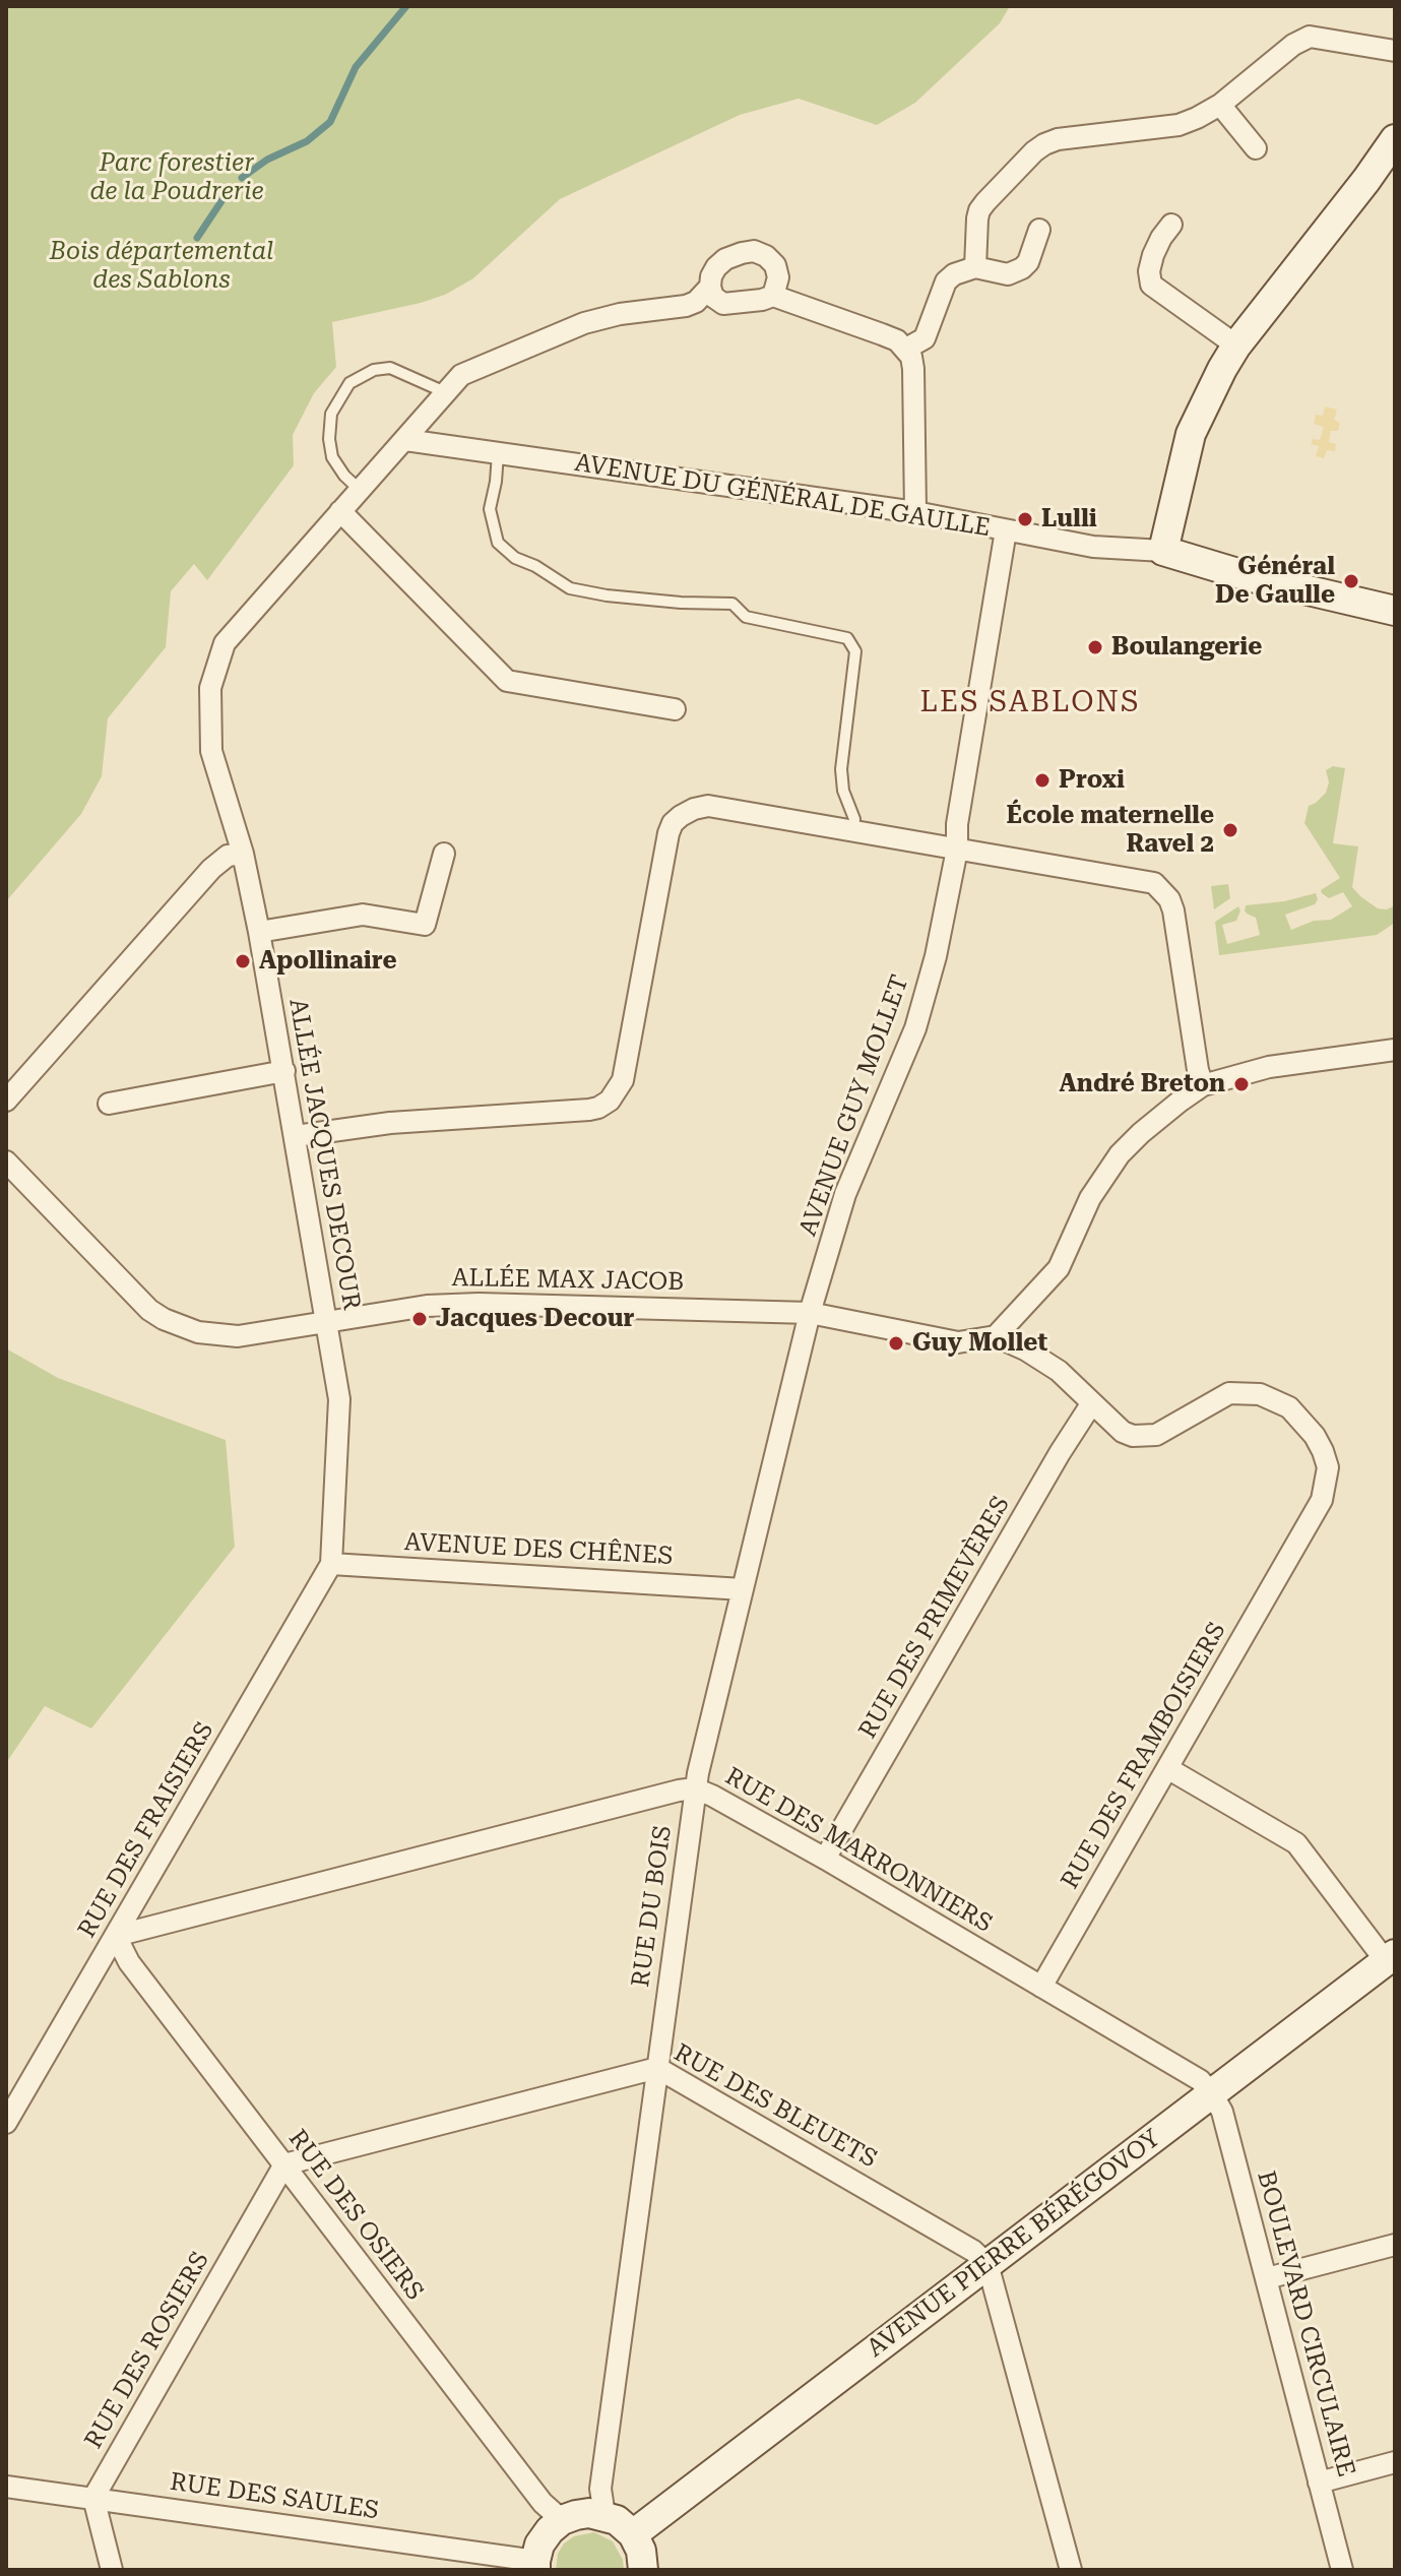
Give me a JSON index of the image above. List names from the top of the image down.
{
  "streets": {
    "street": [
      "AVENUE DU GÉNÉRAL DE GAULLE",
      "AVENUE GUY MOLLET",
      "ALLÉE JACQUES DECOUR",
      "ALLÉE MAX JACOB",
      "AVENUE DES CHÊNES",
      "RUE DES PRIMEVÈRES",
      "RUE DES FRAMBOISIERS",
      "RUE DES FRAISIERS",
      "RUE DES MARRONNIERS",
      "RUE DU BOIS",
      "RUE DES BLEUETS",
      "RUE DES OSIERS",
      "AVENUE PIERRE BÉRÉGOVOY",
      "BOULEVARD CIRCULAIRE",
      "RUE DES ROSIERS",
      "RUE DES SAULES"
    ]
  },
  "crossings": [
    ["AVENUE DU GÉNÉRAL DE GAULLE", "AVENUE GUY MOLLET"],
    ["AVENUE DU GÉNÉRAL DE GAULLE", "ALLÉE JACQUES DECOUR"],
    ["AVENUE GUY MOLLET", "ALLÉE MAX JACOB"],
    ["AVENUE GUY MOLLET", "RUE DU BOIS"],
    ["ALLÉE JACQUES DECOUR", "ALLÉE MAX JACOB"],
    ["ALLÉE JACQUES DECOUR", "AVENUE DES CHÊNES"],
    ["ALLÉE JACQUES DECOUR", "RUE DES FRAISIERS"],
    ["ALLÉE MAX JACOB", "RUE DES FRAMBOISIERS"],
    ["ALLÉE MAX JACOB", "RUE DU BOIS"],
    ["AVENUE DES CHÊNES", "RUE DES FRAISIERS"],
    ["AVENUE DES CHÊNES", "RUE DU BOIS"],
    ["RUE DES PRIMEVÈRES", "RUE DES FRAMBOISIERS"],
    ["RUE DES PRIMEVÈRES", "RUE DES MARRONNIERS"],
    ["RUE DES FRAMBOISIERS", "RUE DES MARRONNIERS"],
    ["RUE DES FRAISIERS", "RUE DES MARRONNIERS"],
    ["RUE DES FRAISIERS", "RUE DES OSIERS"],
    ["RUE DES MARRONNIERS", "RUE DU BOIS"],
    ["RUE DES MARRONNIERS", "RUE DES OSIERS"],
    ["RUE DES MARRONNIERS", "AVENUE PIERRE BÉRÉGOVOY"],
    ["RUE DES MARRONNIERS", "BOULEVARD CIRCULAIRE"],
    ["RUE DU BOIS", "RUE DES BLEUETS"],
    ["RUE DES BLEUETS", "RUE DES OSIERS"],
    ["RUE DES BLEUETS", "AVENUE PIERRE BÉRÉGOVOY"],
    ["RUE DES BLEUETS", "RUE DES ROSIERS"],
    ["RUE DES OSIERS", "RUE DES ROSIERS"],
    ["AVENUE PIERRE BÉRÉGOVOY", "BOULEVARD CIRCULAIRE"],
    ["RUE DES ROSIERS", "RUE DES SAULES"]
  ],
  "districts": ["LES SABLONS"],
  "parks": ["Parc forestier de la Poudrerie", "Bois départemental des Sablons"],
  "places": [
    "Lulli",
    "Général De Gaulle",
    "Boulangerie",
    "Proxi",
    "École maternelle Ravel 2",
    "Apollinaire",
    "André Breton",
    "Jacques Decour",
    "Guy Mollet"
  ]
}
